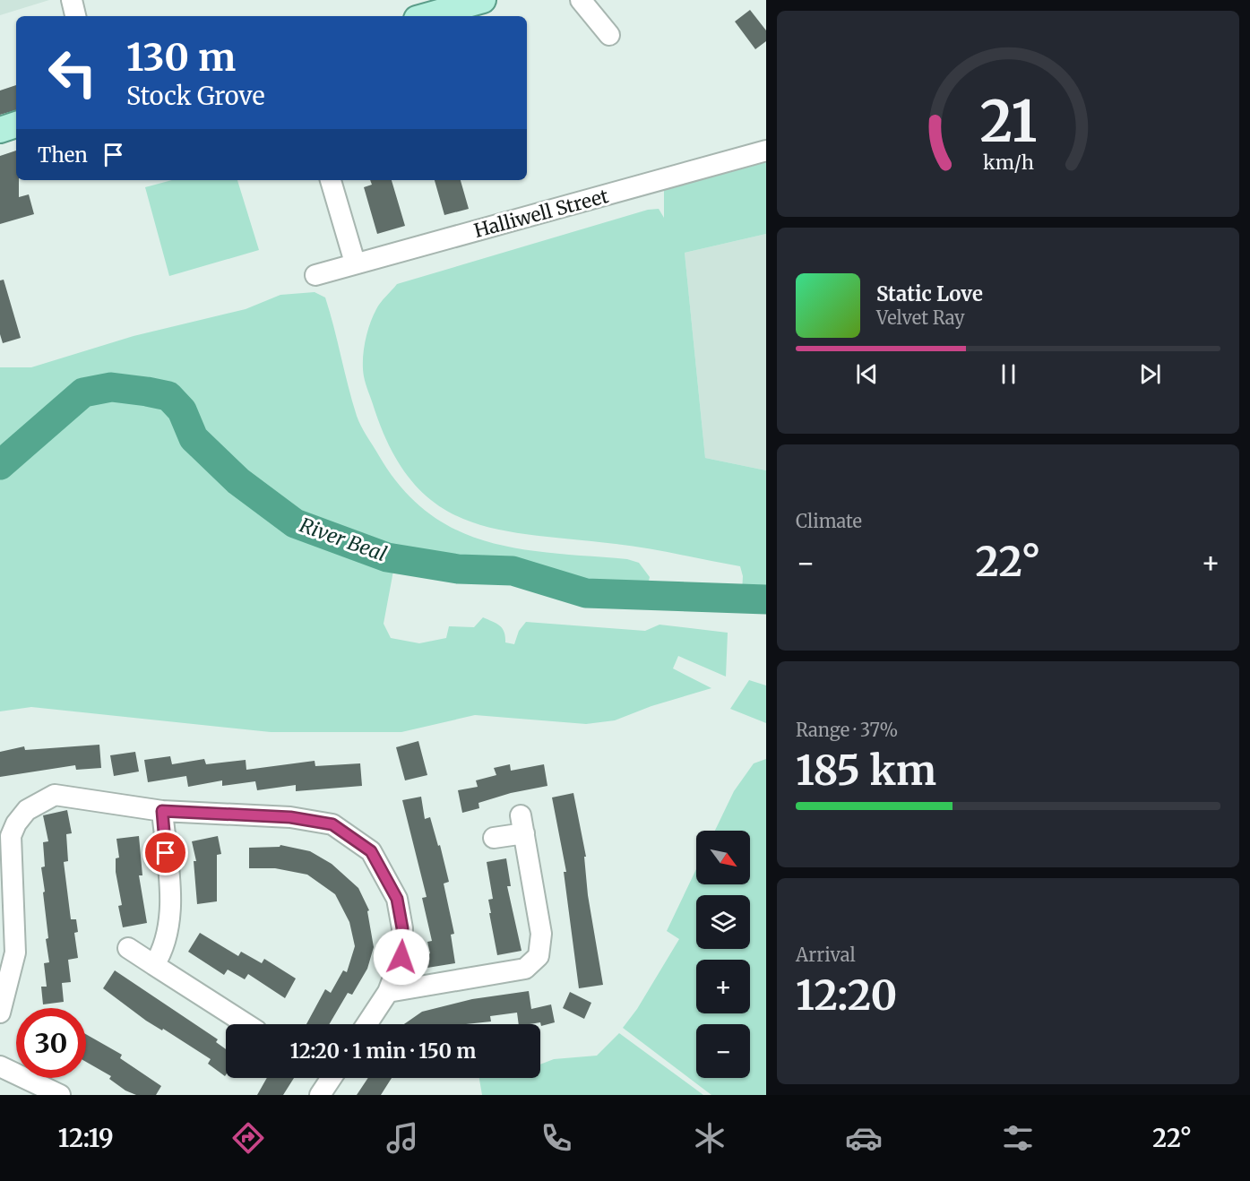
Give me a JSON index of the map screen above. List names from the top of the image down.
{
  "streets": {
    "street": ["Halliwell Street"]
  },
  "water": ["River Beal"],
  "north": "bottom right",
  "page": {
    "turn": ["130 m", "Stock Grove"],
    "then": "Then",
    "song": ["Static Love", "Velvet Ray"],
    "tile": [
      "Climate",
      ["Range · 37%", "185 km"],
      ["Arrival", "12:20"]
    ],
    "heat": ["−", "22°", "+"],
    "map_buttons": ["+", "−"],
    "limit": "30",
    "trip": "12:20 · 1 min · 150 m",
    "tabs": ["12:19", "22°"],
    "gauge": ["21", "km/h"]
  }
}
